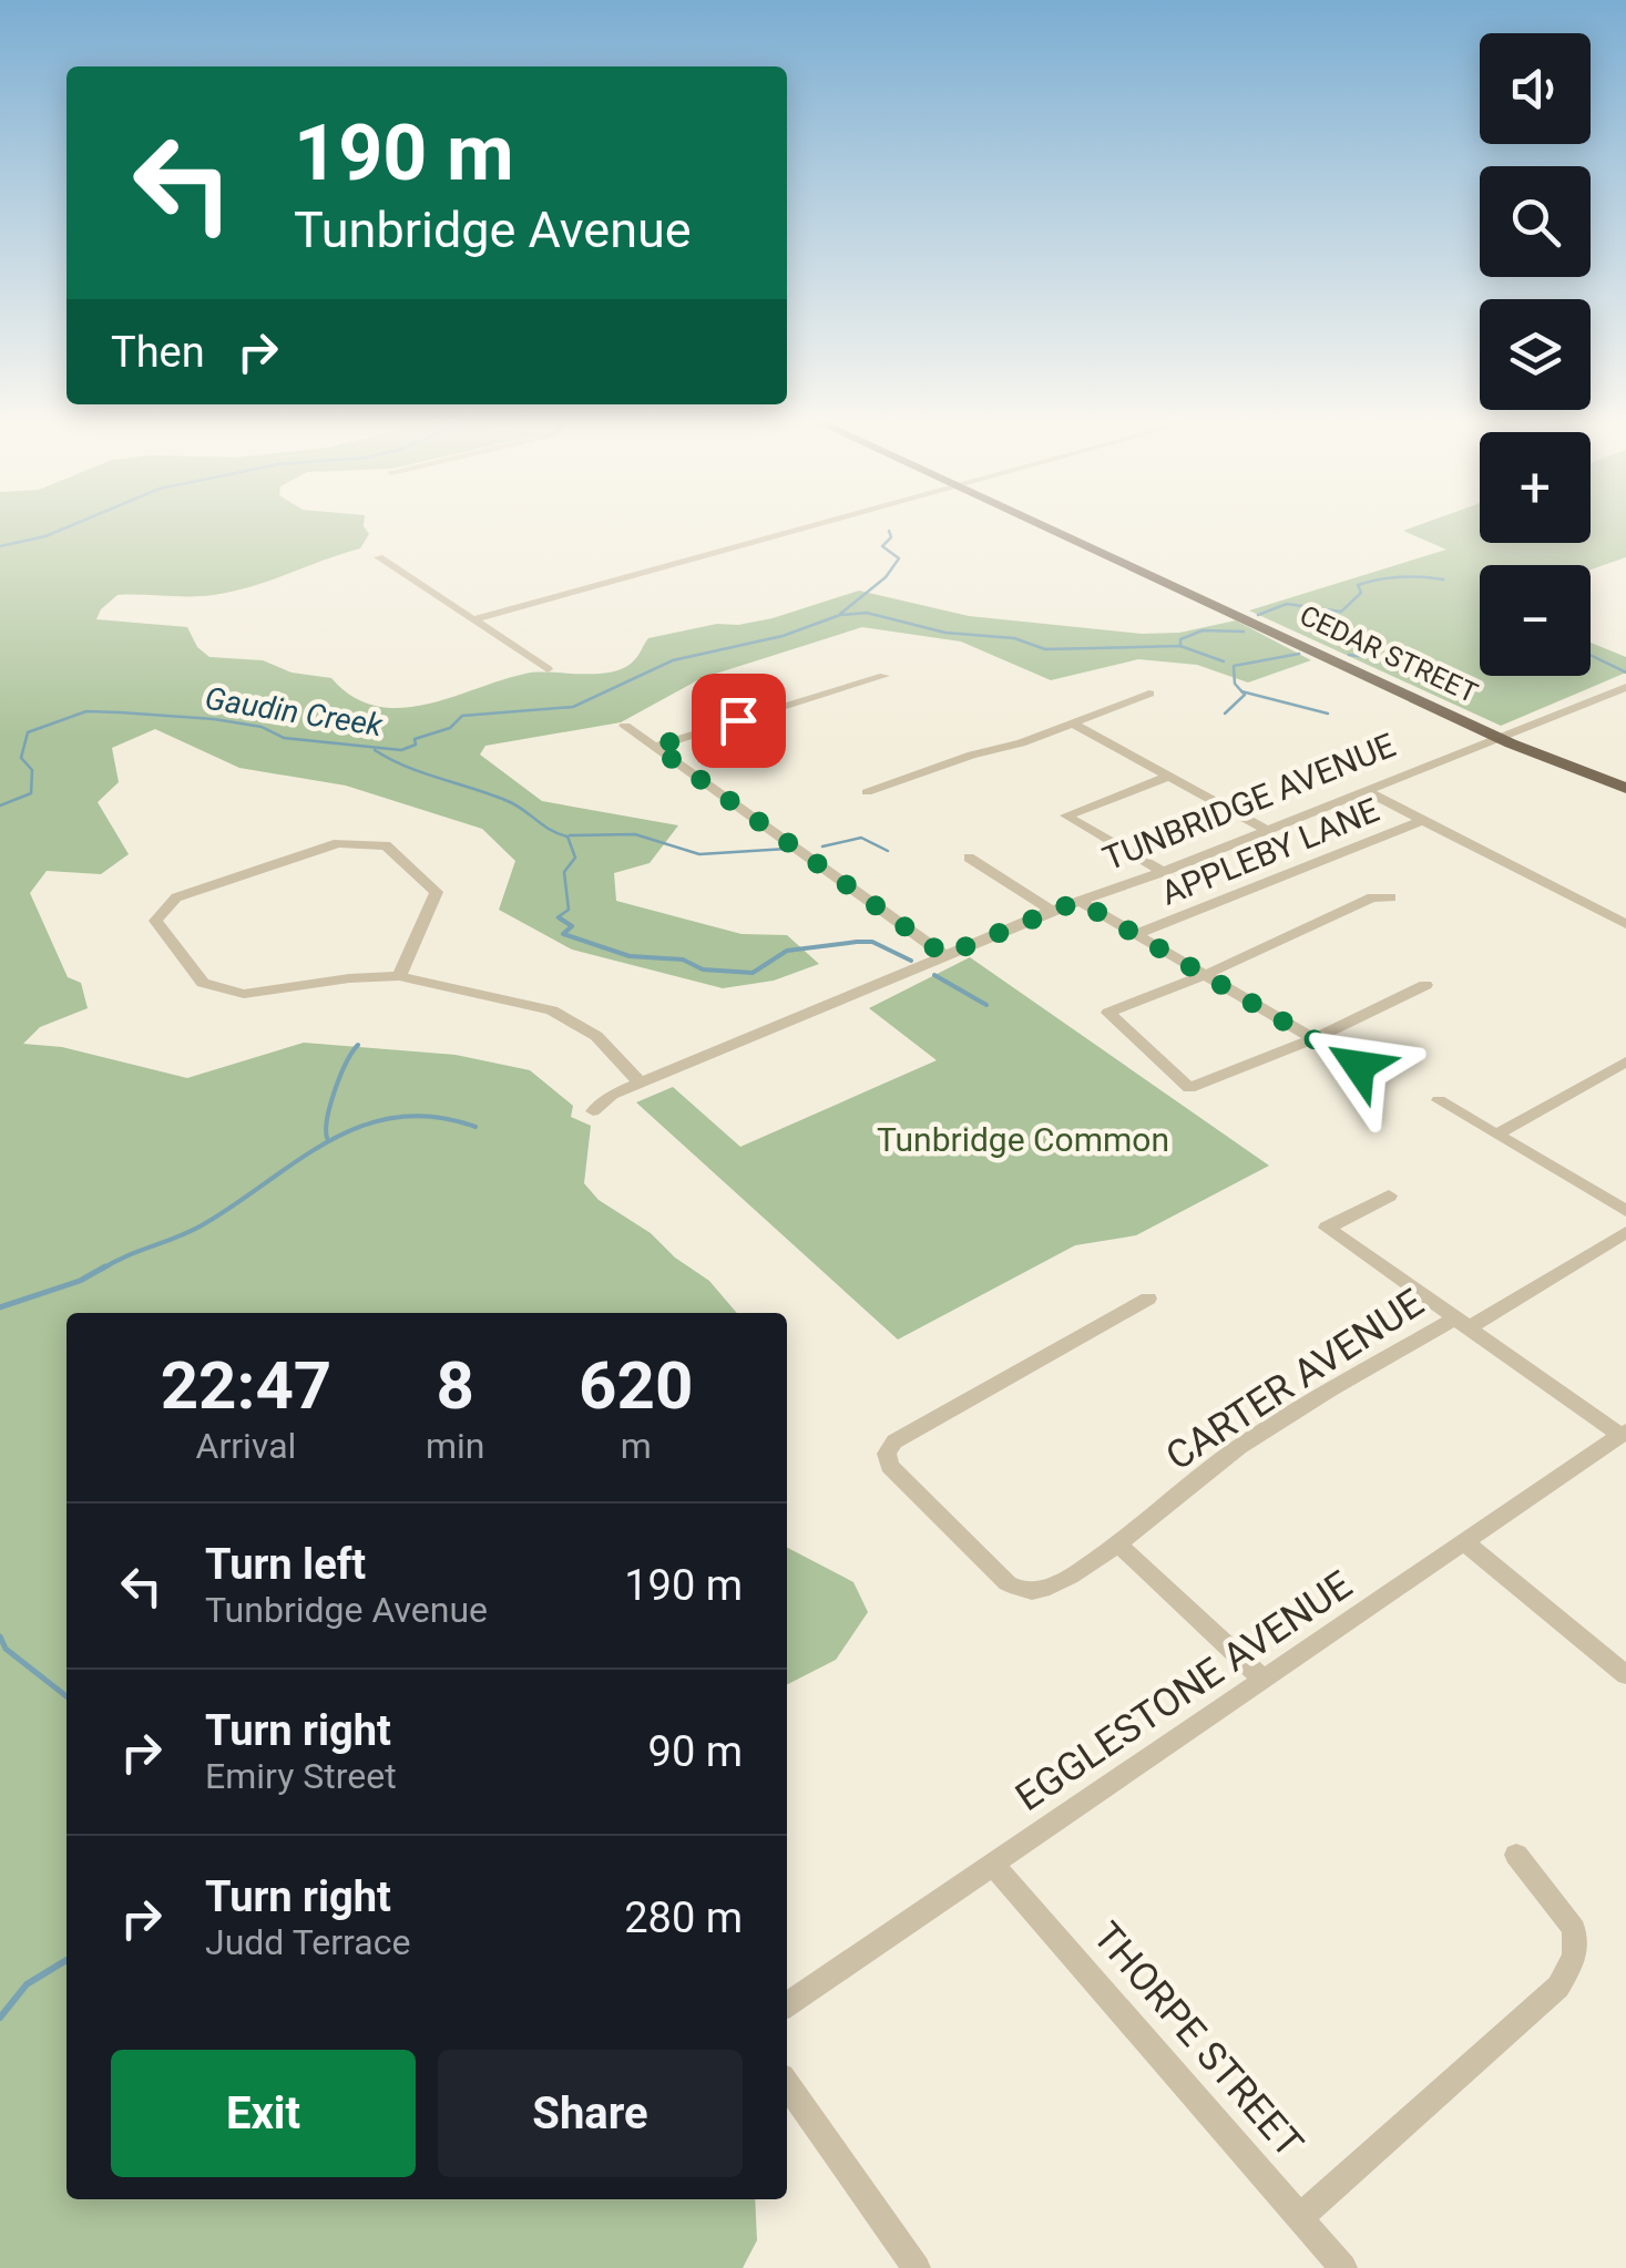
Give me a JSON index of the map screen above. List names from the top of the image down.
{
  "streets": {
    "main road": ["CEDAR STREET"],
    "street": [
      "TUNBRIDGE AVENUE",
      "APPLEBY LANE",
      "CARTER AVENUE",
      "EGGLESTONE AVENUE",
      "THORPE STREET"
    ]
  },
  "crossings": [
    ["CEDAR STREET", "TUNBRIDGE AVENUE"],
    ["EGGLESTONE AVENUE", "THORPE STREET"]
  ],
  "water": ["Gaudin Creek"],
  "parks": ["Tunbridge Common"],
  "page": {
    "map_buttons": ["+", "−"],
    "turn": ["190 m", "Tunbridge Avenue"],
    "then": "Then",
    "eta": [
      "22:47",
      "Arrival",
      "8",
      "min",
      "620",
      "m"
    ],
    "list": [
      {
        "name": "Turn left",
        "note": "Tunbridge Avenue",
        "value": "190 m"
      },
      {
        "name": "Turn right",
        "note": "Emiry Street",
        "value": "90 m"
      },
      {
        "name": "Turn right",
        "note": "Judd Terrace",
        "value": "280 m"
      }
    ],
    "buttons": ["Exit", "Share"]
  }
}
